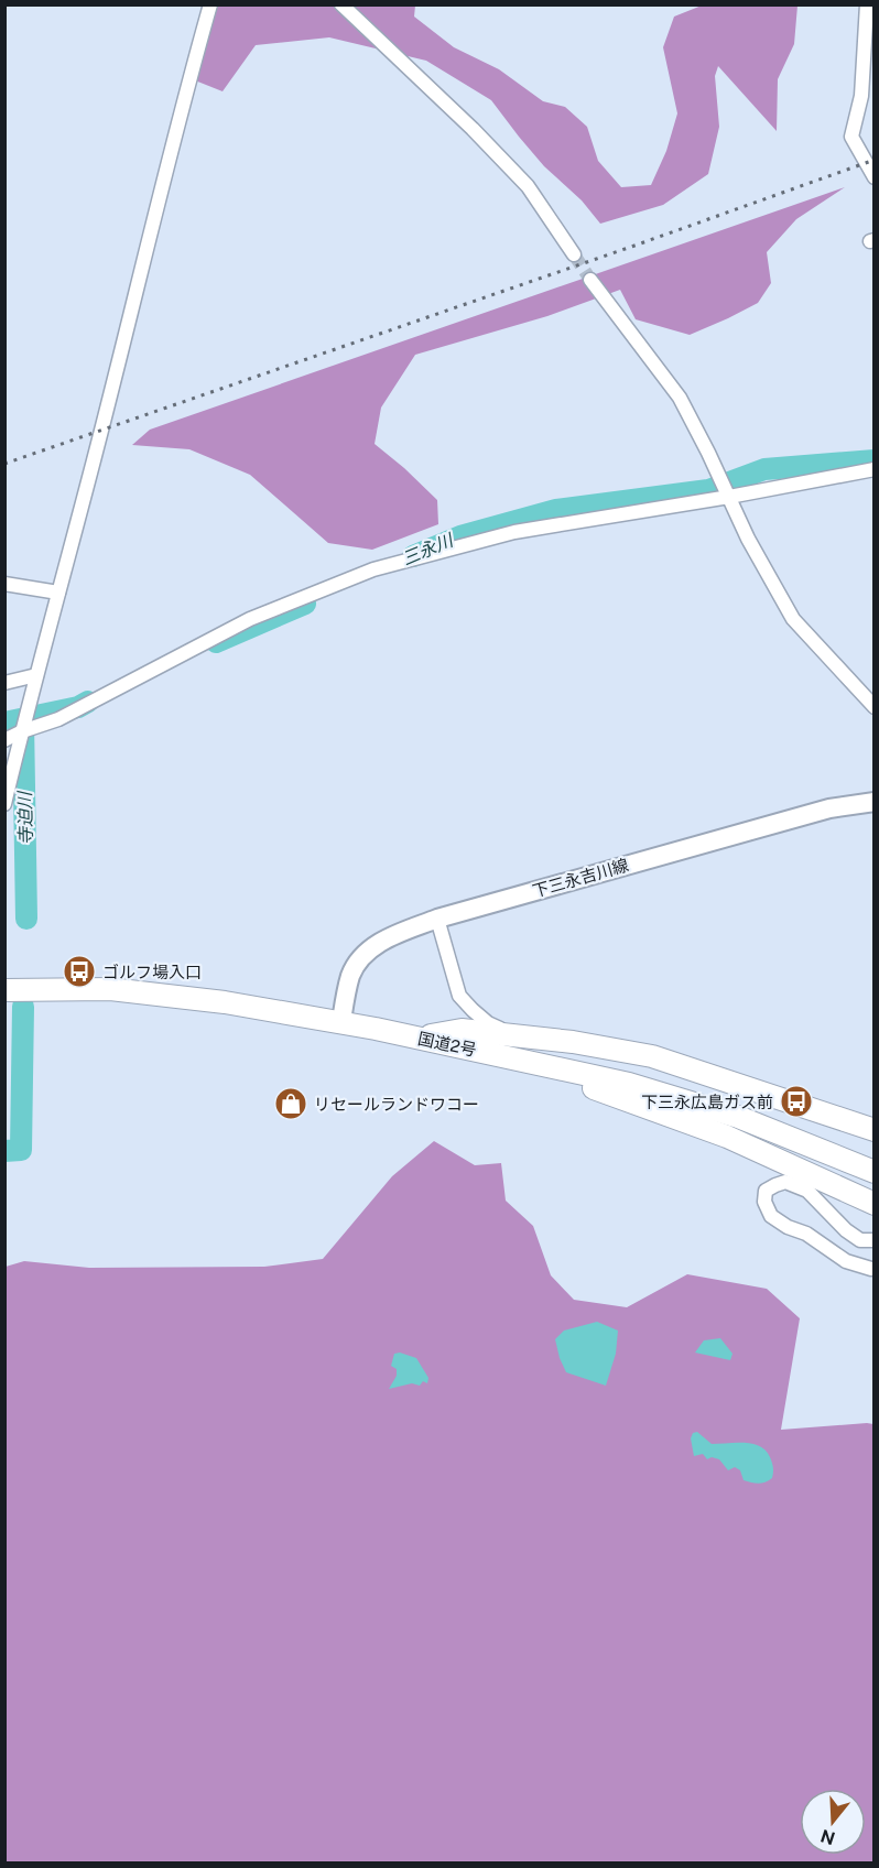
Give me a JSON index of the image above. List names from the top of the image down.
{
  "streets": {
    "highway": ["国道2号"],
    "main road": ["下三永吉川線"]
  },
  "crossings": [
    ["下三永吉川線", "国道2号"]
  ],
  "water": ["三永川", "寺迫川"],
  "places": {
    "bus stop": ["ゴルフ場入口", "下三永広島ガス前"],
    "shop": ["リセールランドワコー"]
  },
  "north": "bottom"
}
